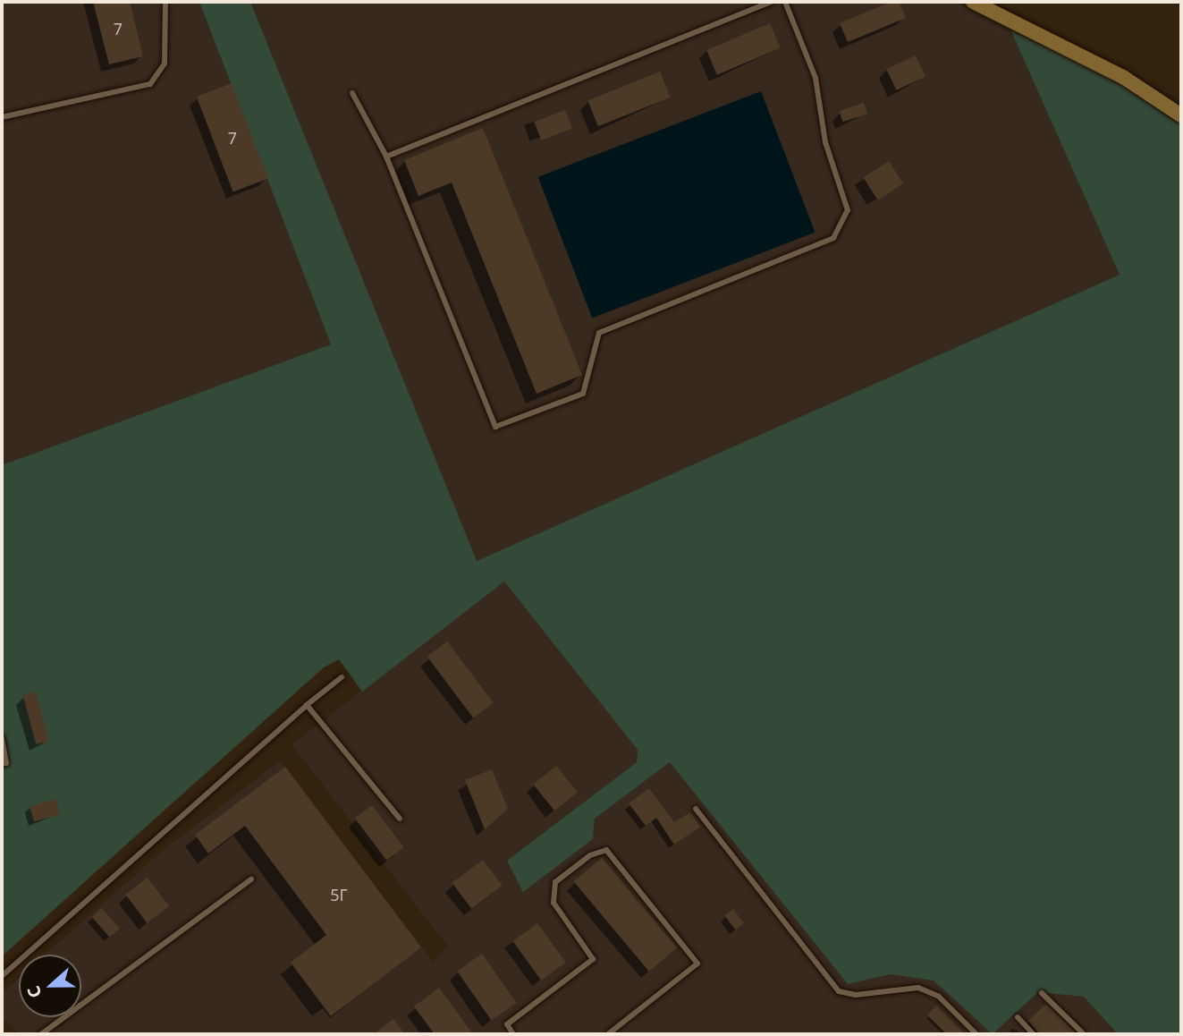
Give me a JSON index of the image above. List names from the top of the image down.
{
  "house_numbers": ["7", "7", "5Г"],
  "north": "left"
}
